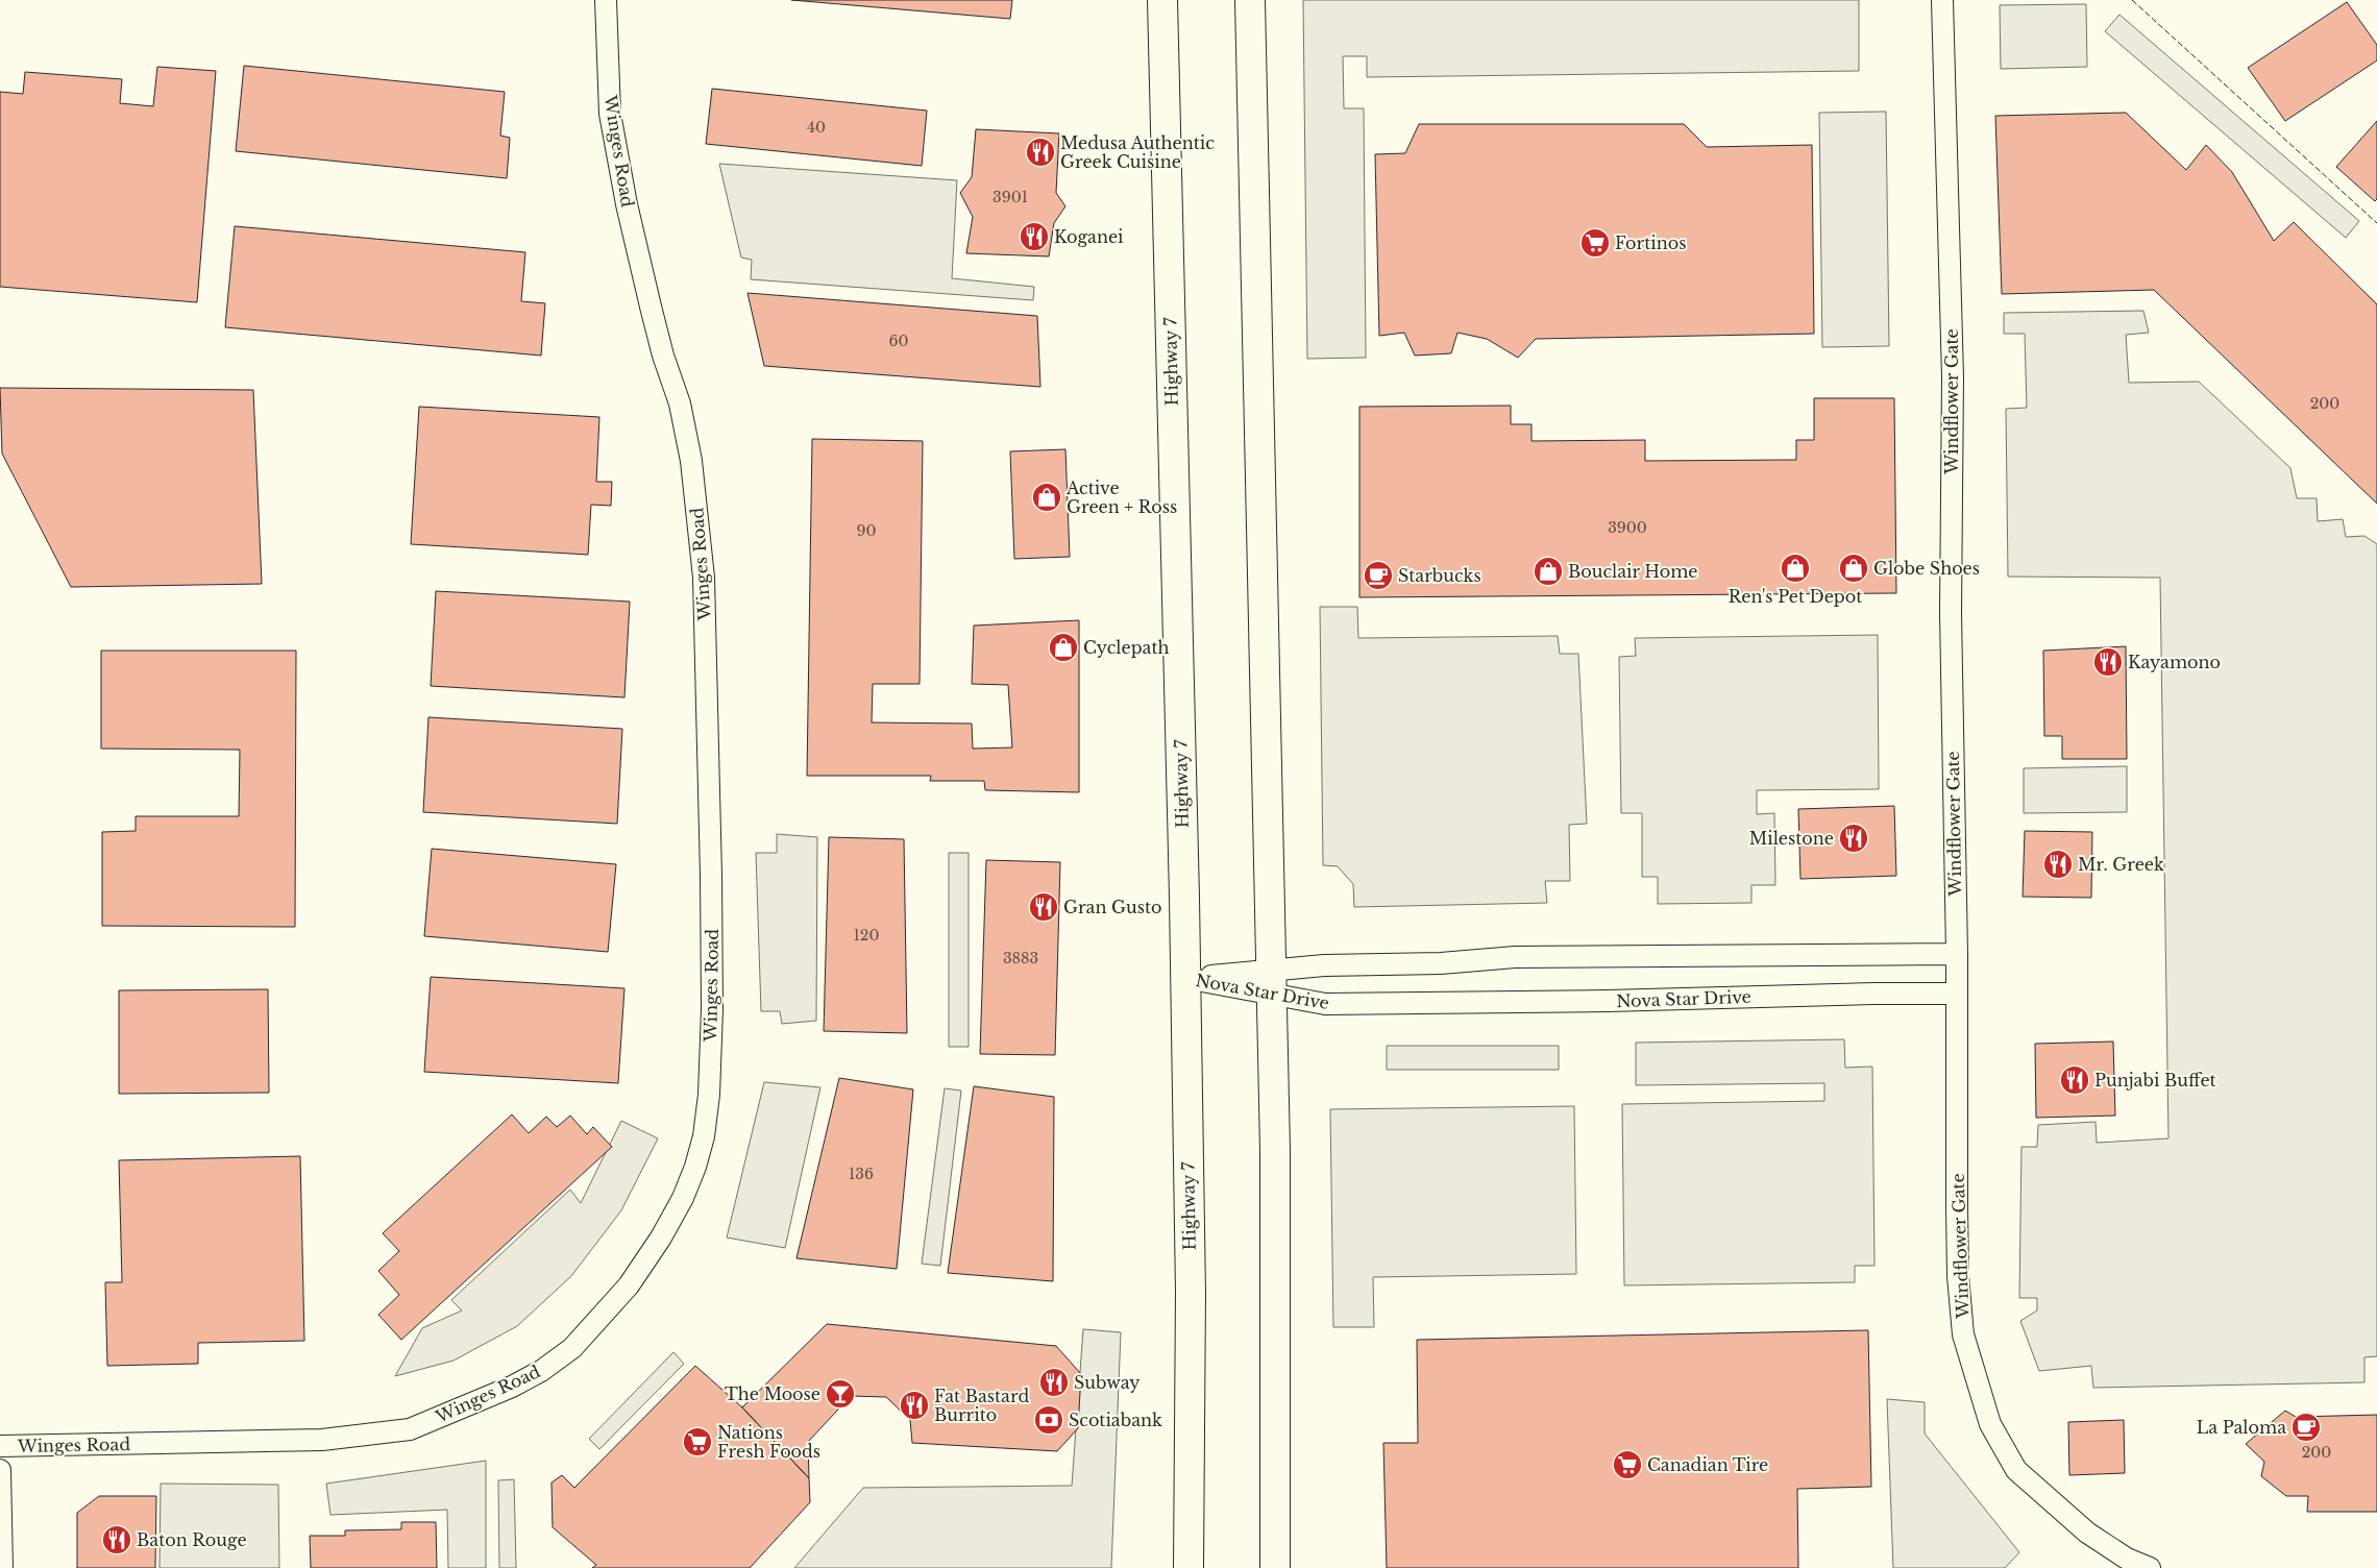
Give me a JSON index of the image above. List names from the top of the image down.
{
  "streets": {
    "main road": ["Highway 7"],
    "street": ["Winges Road", "Windflower Gate", "Nova Star Drive"]
  },
  "crossings": [
    ["Highway 7", "Nova Star Drive"],
    ["Windflower Gate", "Nova Star Drive"]
  ],
  "places": {
    "restaurant": [
      "Medusa Authentic Greek Cuisine",
      "Koganei",
      "Kayamono",
      "Milestone",
      "Mr. Greek",
      "Gran Gusto",
      "Punjabi Buffet",
      "Subway",
      "Fat Bastard Burrito",
      "Baton Rouge"
    ],
    "supermarket": ["Fortinos", "Nations Fresh Foods", "Canadian Tire"],
    "shop": [
      "Active Green + Ross",
      "Ren's Pet Depot",
      "Globe Shoes",
      "Bouclair Home",
      "Cyclepath"
    ],
    "cafe": ["Starbucks", "La Paloma"],
    "bar": ["The Moose"],
    "bank": ["Scotiabank"]
  },
  "house_numbers": [
    "40",
    "3901",
    "60",
    "200",
    "3900",
    "90",
    "120",
    "3883",
    "136",
    "200"
  ]
}
